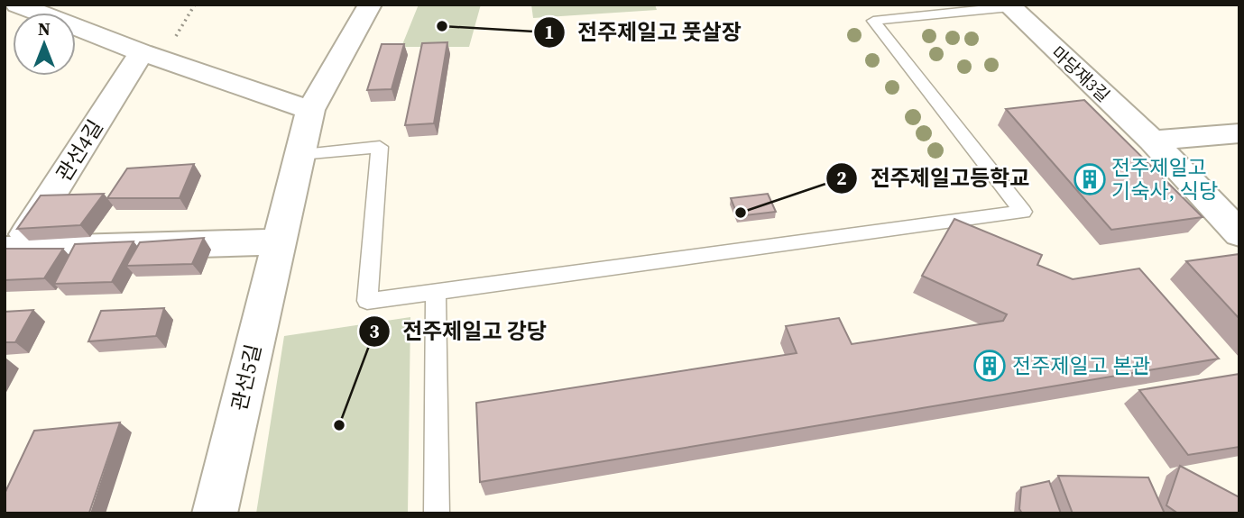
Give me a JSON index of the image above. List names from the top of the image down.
{
  "streets": {
    "street": ["마당재3길", "관선4길", "관선5길"]
  },
  "places": {
    "other": ["전주제일고 풋살장", "전주제일고등학교", "전주제일고 강당"],
    "building": ["전주제일고 기숙사, 식당", "전주제일고 본관"]
  },
  "north": "top"
}
